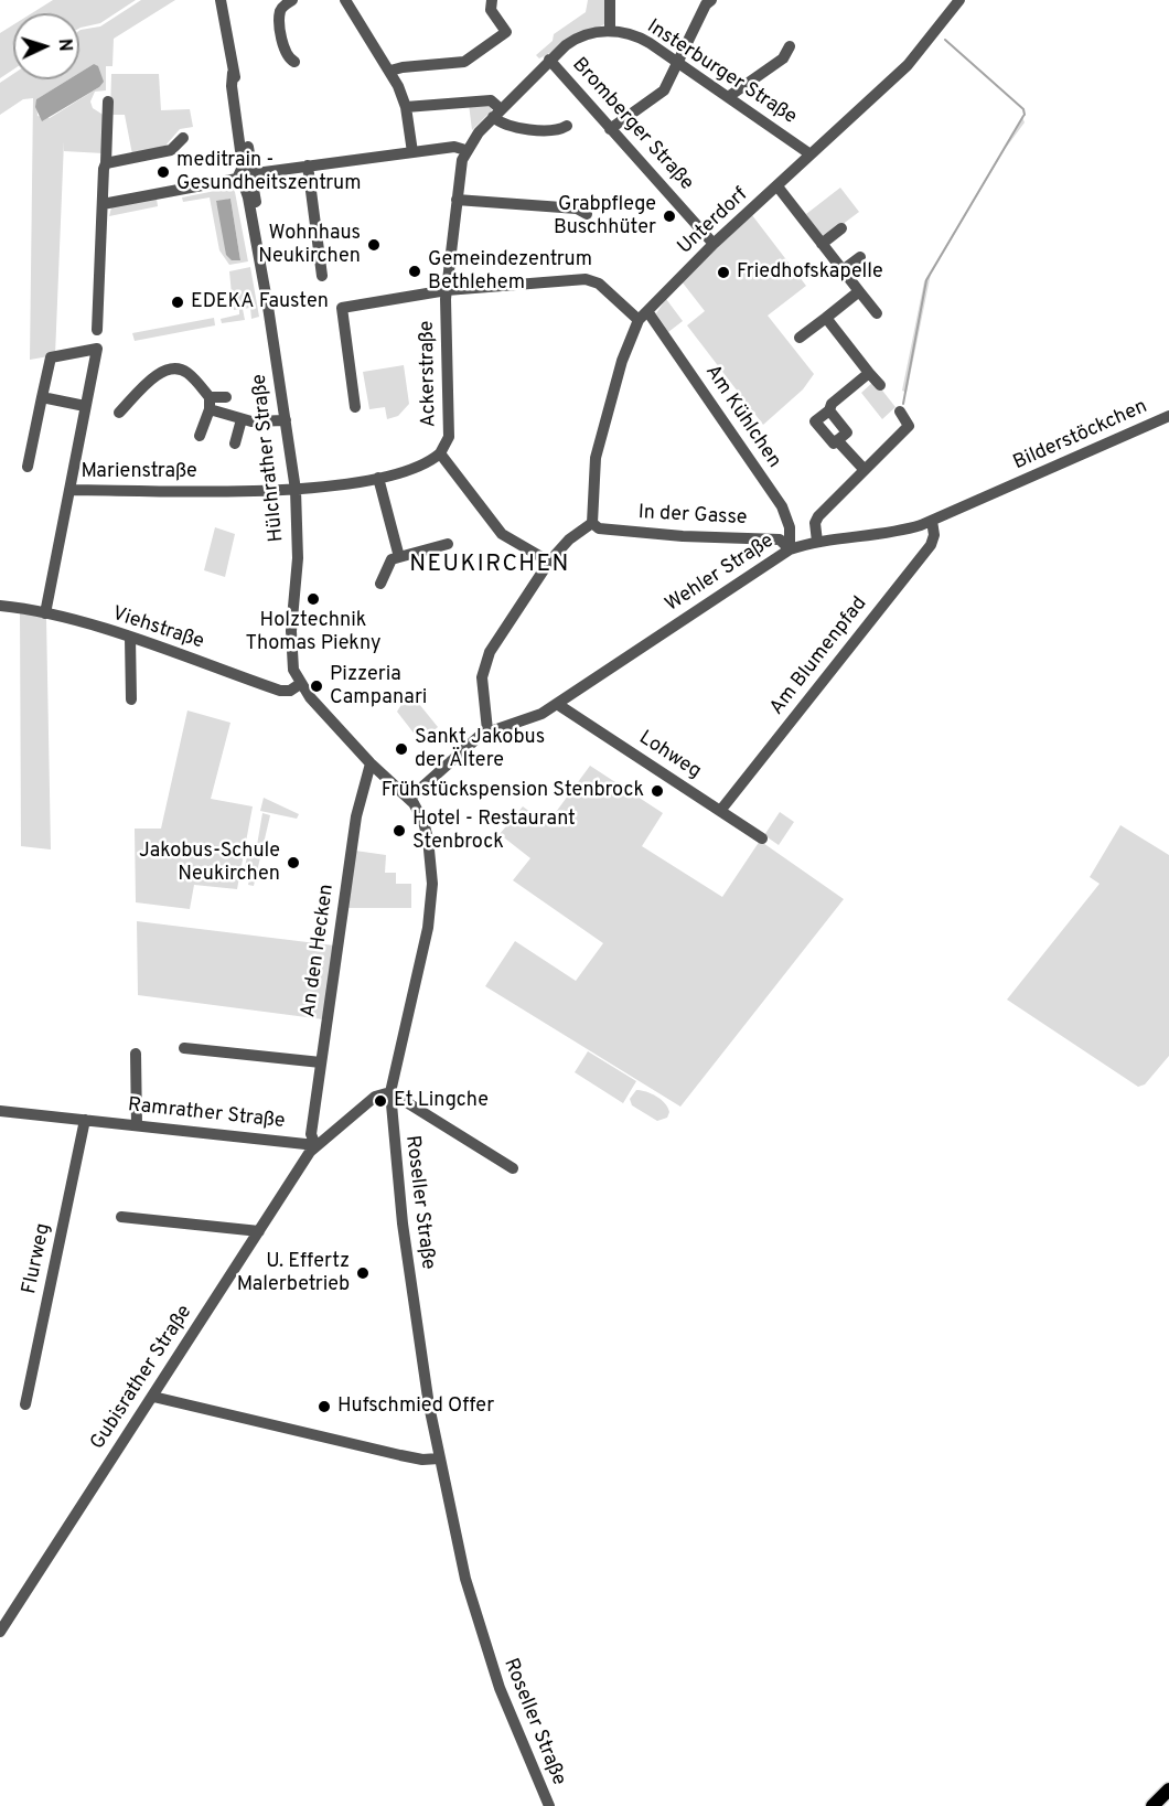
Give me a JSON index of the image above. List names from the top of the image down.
{
  "streets": {
    "street": [
      "Insterburger Straße",
      "Bromberger Straße",
      "Unterdorf",
      "Ackerstraße",
      "Am Kühlchen",
      "Bilderstöckchen",
      "Hülchrather Straße",
      "Marienstraße",
      "In der Gasse",
      "Wehler Straße",
      "Viehstraße",
      "Am Blumenpfad",
      "Lohweg",
      "An den Hecken",
      "Ramrather Straße",
      "Roseller Straße",
      "Flurweg",
      "Gubisrather Straße"
    ]
  },
  "crossings": [
    ["Insterburger Straße", "Bromberger Straße"],
    ["Insterburger Straße", "Unterdorf"],
    ["Insterburger Straße", "Ackerstraße"],
    ["Bromberger Straße", "Unterdorf"],
    ["Bromberger Straße", "Ackerstraße"],
    ["Unterdorf", "Am Kühlchen"],
    ["Unterdorf", "In der Gasse"],
    ["Ackerstraße", "Am Kühlchen"],
    ["Ackerstraße", "Marienstraße"],
    ["Am Kühlchen", "In der Gasse"],
    ["Am Kühlchen", "Wehler Straße"],
    ["Bilderstöckchen", "Wehler Straße"],
    ["Hülchrather Straße", "Marienstraße"],
    ["Hülchrather Straße", "Viehstraße"],
    ["Hülchrather Straße", "Roseller Straße"],
    ["Marienstraße", "Viehstraße"],
    ["In der Gasse", "Wehler Straße"],
    ["Wehler Straße", "Am Blumenpfad"],
    ["Wehler Straße", "Lohweg"],
    ["Viehstraße", "Roseller Straße"],
    ["Am Blumenpfad", "Lohweg"],
    ["An den Hecken", "Ramrather Straße"],
    ["An den Hecken", "Roseller Straße"],
    ["An den Hecken", "Gubisrather Straße"],
    ["Ramrather Straße", "Flurweg"],
    ["Ramrather Straße", "Gubisrather Straße"]
  ],
  "districts": ["NEUKIRCHEN"],
  "places": [
    "meditrain - Gesundheitszentrum",
    "Grabpflege Buschhüter",
    "Wohnhaus Neukirchen",
    "Gemeindezentrum Bethlehem",
    "Friedhofskapelle",
    "EDEKA Fausten",
    "Holztechnik Thomas Piekny",
    "Pizzeria Campanari",
    "Sankt Jakobus der Ältere",
    "Frühstückspension Stenbrock",
    "Hotel - Restaurant Stenbrock",
    "Jakobus-Schule Neukirchen",
    "Et Lingche",
    "U. Effertz Malerbetrieb",
    "Hufschmied Offer"
  ],
  "north": "right"
}
